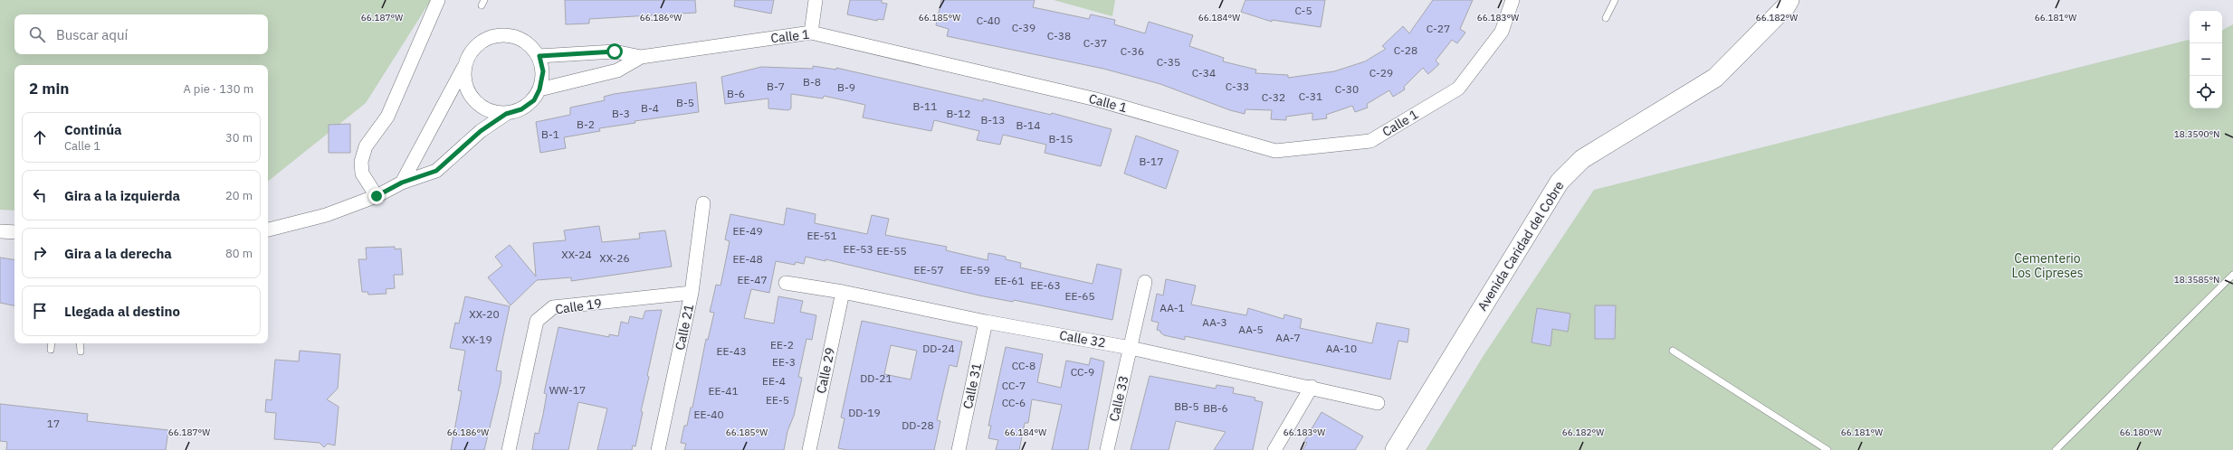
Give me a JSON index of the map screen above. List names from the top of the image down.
{
  "streets": {
    "street": [
      "Calle 1",
      "Avenida Caridad del Cobre",
      "Calle 19",
      "Calle 21",
      "Calle 32",
      "Calle 29",
      "Calle 31",
      "Calle 33"
    ]
  },
  "crossings": [
    ["Calle 19", "Calle 21"],
    ["Calle 32", "Calle 29"],
    ["Calle 32", "Calle 31"],
    ["Calle 32", "Calle 33"]
  ],
  "parks": ["Cementerio Los Cipreses"],
  "house_numbers": [
    "C-5",
    "C-40",
    "C-39",
    "C-27",
    "C-38",
    "C-37",
    "C-28",
    "C-36",
    "C-35",
    "C-34",
    "C-29",
    "B-8",
    "B-7",
    "C-33",
    "B-9",
    "C-30",
    "B-6",
    "C-31",
    "C-32",
    "B-5",
    "B-11",
    "B-4",
    "B-3",
    "B-12",
    "B-13",
    "B-2",
    "B-14",
    "B-1",
    "B-15",
    "B-17",
    "EE-49",
    "EE-51",
    "EE-53",
    "EE-55",
    "XX-24",
    "XX-26",
    "EE-48",
    "EE-57",
    "EE-59",
    "EE-47",
    "EE-61",
    "EE-63",
    "EE-65",
    "AA-1",
    "XX-20",
    "AA-3",
    "AA-5",
    "AA-7",
    "XX-19",
    "EE-2",
    "DD-24",
    "AA-10",
    "EE-43",
    "EE-3",
    "CC-8",
    "CC-9",
    "DD-21",
    "EE-4",
    "CC-7",
    "WW-17",
    "EE-41",
    "EE-5",
    "CC-6",
    "BB-5",
    "BB-6",
    "DD-19",
    "EE-40",
    "17",
    "DD-28"
  ],
  "page": {
    "map_buttons": ["+", "−"],
    "search": "Buscar aquí",
    "heading": ["2 min", "A pie · 130 m"],
    "list": [
      ["Continúa", "Calle 1", "30 m"],
      ["Gira a la izquierda", "20 m"],
      ["Gira a la derecha", "80 m"],
      "Llegada al destino"
    ]
  },
  "coordinates": [
    "66.187°W",
    "66.186°W",
    "66.185°W",
    "66.184°W",
    "66.183°W",
    "66.182°W",
    "66.181°W",
    "18.3590°N",
    "18.3585°N",
    "66.180°W"
  ]
}
